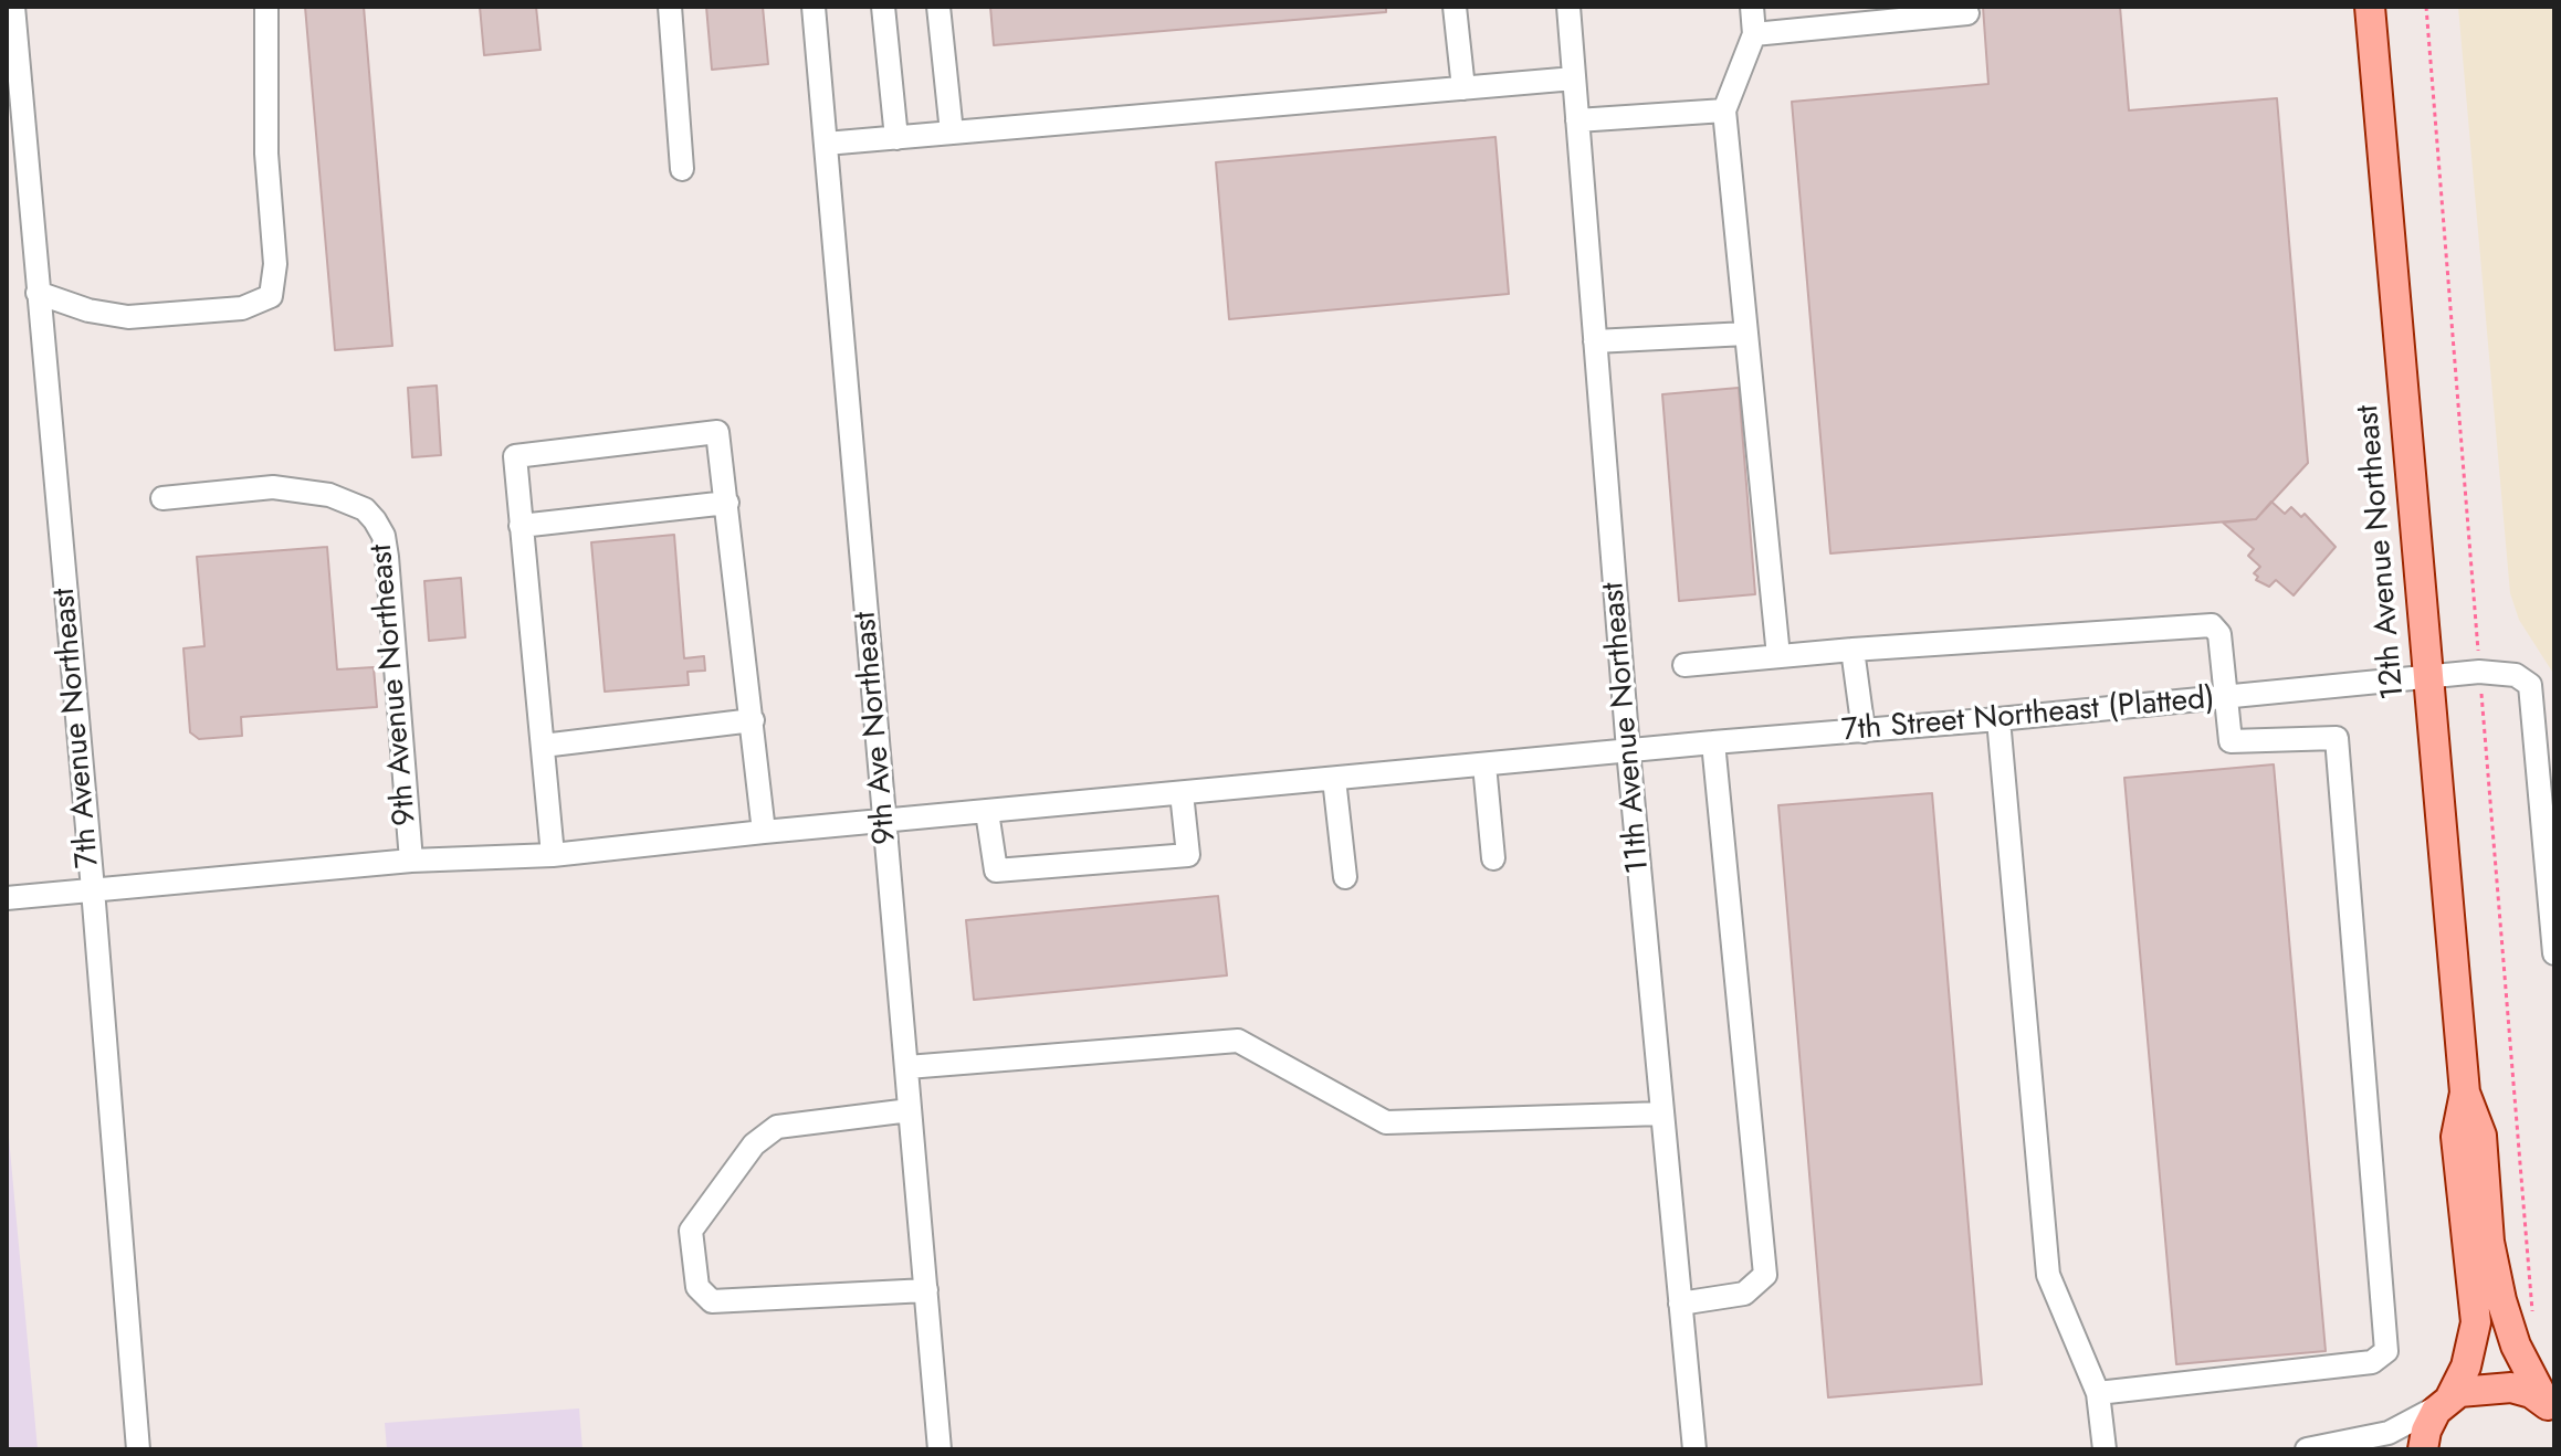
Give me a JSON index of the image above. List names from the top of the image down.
{
  "streets": {
    "main road": ["12th Avenue Northeast"],
    "street": [
      "9th Avenue Northeast",
      "7th Street Northeast (Platted)",
      "7th Avenue Northeast",
      "9th Ave Northeast",
      "11th Avenue Northeast"
    ]
  },
  "crossings": [
    ["12th Avenue Northeast", "7th Street Northeast (Platted)"],
    ["9th Avenue Northeast", "7th Street Northeast (Platted)"],
    ["7th Street Northeast (Platted)", "7th Avenue Northeast"],
    ["7th Street Northeast (Platted)", "9th Ave Northeast"],
    ["7th Street Northeast (Platted)", "11th Avenue Northeast"]
  ]
}
